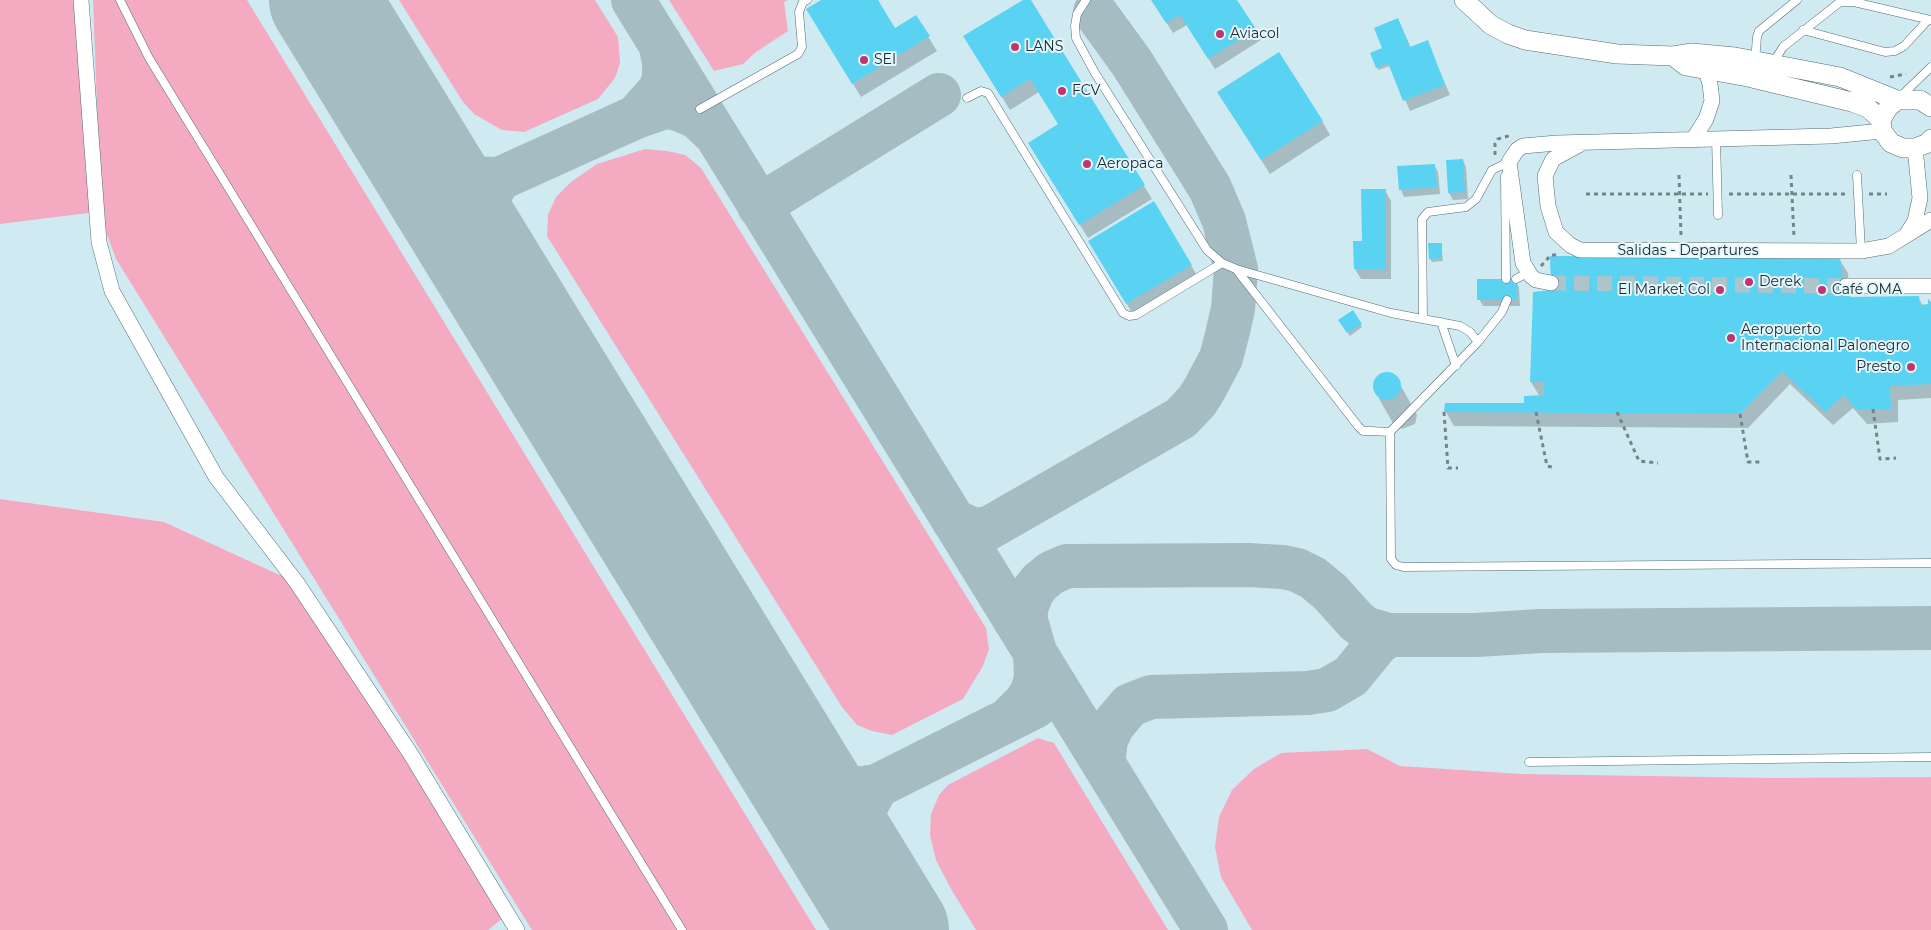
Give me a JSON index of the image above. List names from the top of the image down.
{
  "streets": {
    "street": ["Salidas - Departures"]
  },
  "places": [
    "Aviacol",
    "LANS",
    "SEI",
    "FCV",
    "Aeropaca",
    "Derek",
    "El Market Col",
    "Café OMA",
    "Aeropuerto Internacional Palonegro",
    "Presto"
  ]
}
